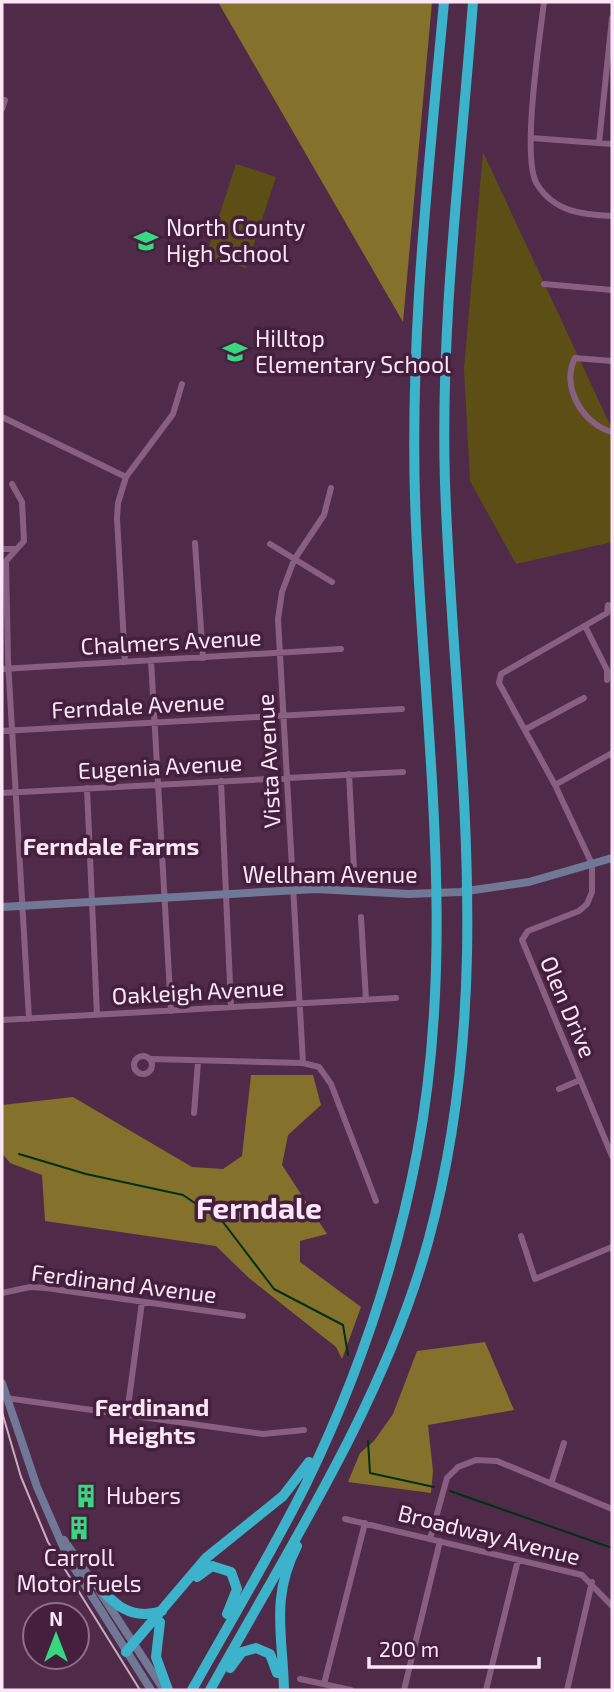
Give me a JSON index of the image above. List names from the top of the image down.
{
  "streets": {
    "street": [
      "Chalmers Avenue",
      "Ferndale Avenue",
      "Vista Avenue",
      "Eugenia Avenue",
      "Wellham Avenue",
      "Oakleigh Avenue",
      "Olen Drive",
      "Ferdinand Avenue",
      "Broadway Avenue"
    ]
  },
  "crossings": [
    ["Chalmers Avenue", "Vista Avenue"],
    ["Ferndale Avenue", "Vista Avenue"],
    ["Vista Avenue", "Eugenia Avenue"],
    ["Vista Avenue", "Wellham Avenue"],
    ["Vista Avenue", "Oakleigh Avenue"],
    ["Wellham Avenue", "Olen Drive"]
  ],
  "districts": ["Ferndale Farms", "Ferndale", "Ferdinand Heights"],
  "places": {
    "school or university": ["North County High School", "Hilltop Elementary School"],
    "building": ["Hubers", "Carroll Motor Fuels"]
  },
  "scale_bar": "200 m",
  "north": "top"
}
